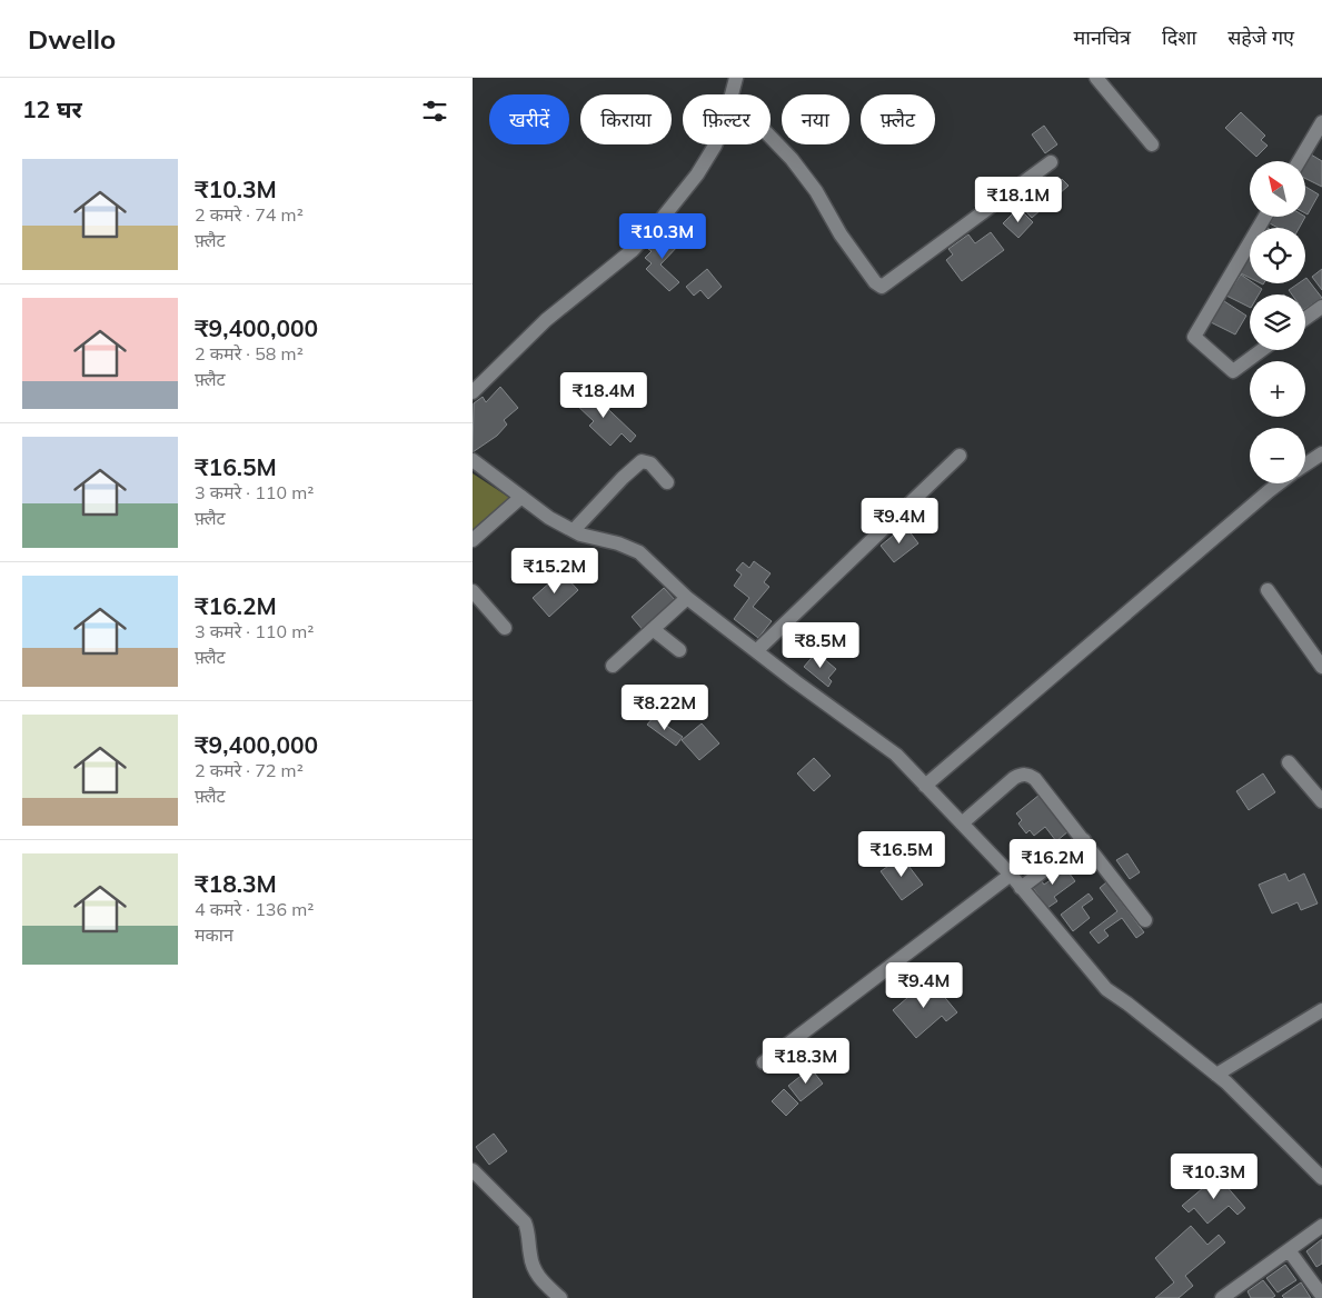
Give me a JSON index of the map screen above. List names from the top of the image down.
{
  "north": "top left",
  "page": {
    "header": "Dwello",
    "nav": ["मानचित्र", "दिशा", "सहेजे गए"],
    "heading": "12 घर",
    "chip": [
      "खरीदें",
      "किराया",
      "फ़िल्टर",
      "नया",
      "फ़्लैट"
    ],
    "list": [
      {
        "name": "₹10.3M",
        "note": "2 कमरे · 74 m² · फ़्लैट"
      },
      {
        "name": "₹9,400,000",
        "note": "2 कमरे · 58 m² · फ़्लैट"
      },
      {
        "name": "₹16.5M",
        "note": "3 कमरे · 110 m² · फ़्लैट"
      },
      {
        "name": "₹16.2M",
        "note": "3 कमरे · 110 m² · फ़्लैट"
      },
      {
        "name": "₹9,400,000",
        "note": "2 कमरे · 72 m² · फ़्लैट"
      },
      {
        "name": "₹18.3M",
        "note": "4 कमरे · 136 m² · मकान"
      }
    ],
    "map_buttons": ["+", "−"],
    "price": [
      "₹18.1M",
      "₹10.3M",
      "₹18.4M",
      "₹9.4M",
      "₹15.2M",
      "₹8.5M",
      "₹8.22M",
      "₹16.5M",
      "₹16.2M",
      "₹9.4M",
      "₹18.3M",
      "₹10.3M"
    ]
  }
}
